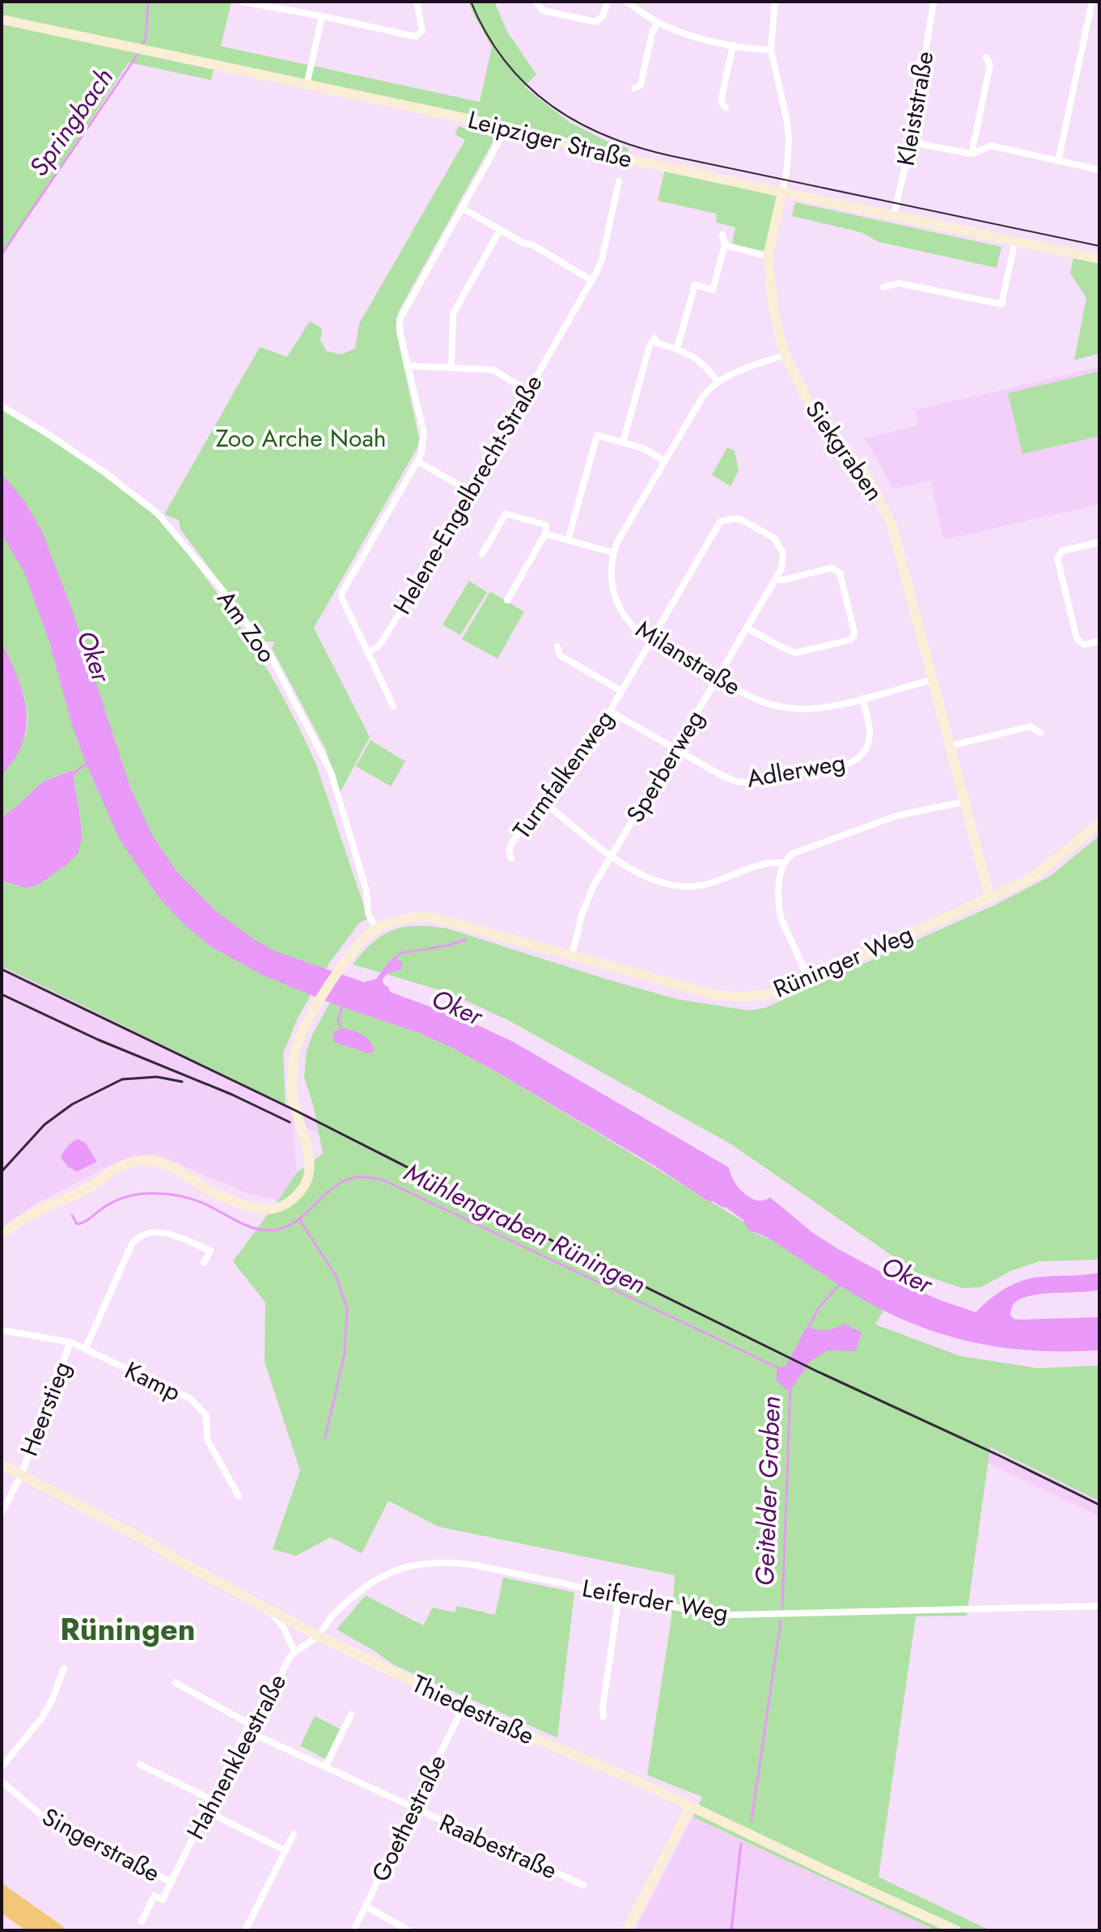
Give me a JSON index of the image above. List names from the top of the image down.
{
  "streets": {
    "street": [
      "Kleiststraße",
      "Leipziger Straße",
      "Siekgraben",
      "Helene-Engelbrecht-Straße",
      "Am Zoo",
      "Milanstraße",
      "Sperberweg",
      "Adlerweg",
      "Turmfalkenweg",
      "Rüninger Weg",
      "Kamp",
      "Heerstieg",
      "Leiferder Weg",
      "Thiedestraße",
      "Hahnenkleestraße",
      "Goethestraße",
      "Singerstraße",
      "Raabestraße"
    ]
  },
  "crossings": [
    ["Kleiststraße", "Leipziger Straße"],
    ["Leipziger Straße", "Siekgraben"],
    ["Siekgraben", "Milanstraße"],
    ["Siekgraben", "Rüninger Weg"],
    ["Am Zoo", "Rüninger Weg"],
    ["Milanstraße", "Sperberweg"],
    ["Milanstraße", "Adlerweg"],
    ["Milanstraße", "Turmfalkenweg"],
    ["Sperberweg", "Adlerweg"],
    ["Sperberweg", "Turmfalkenweg"],
    ["Sperberweg", "Rüninger Weg"],
    ["Adlerweg", "Turmfalkenweg"],
    ["Kamp", "Heerstieg"],
    ["Heerstieg", "Thiedestraße"],
    ["Leiferder Weg", "Thiedestraße"],
    ["Leiferder Weg", "Hahnenkleestraße"],
    ["Thiedestraße", "Hahnenkleestraße"],
    ["Thiedestraße", "Goethestraße"],
    ["Hahnenkleestraße", "Singerstraße"],
    ["Hahnenkleestraße", "Raabestraße"],
    ["Goethestraße", "Raabestraße"]
  ],
  "districts": ["Rüningen"],
  "water": [
    "Springbach",
    "Oker",
    "Mühlengraben Rüningen",
    "Geitelder Graben"
  ],
  "parks": ["Zoo Arche Noah"]
}
